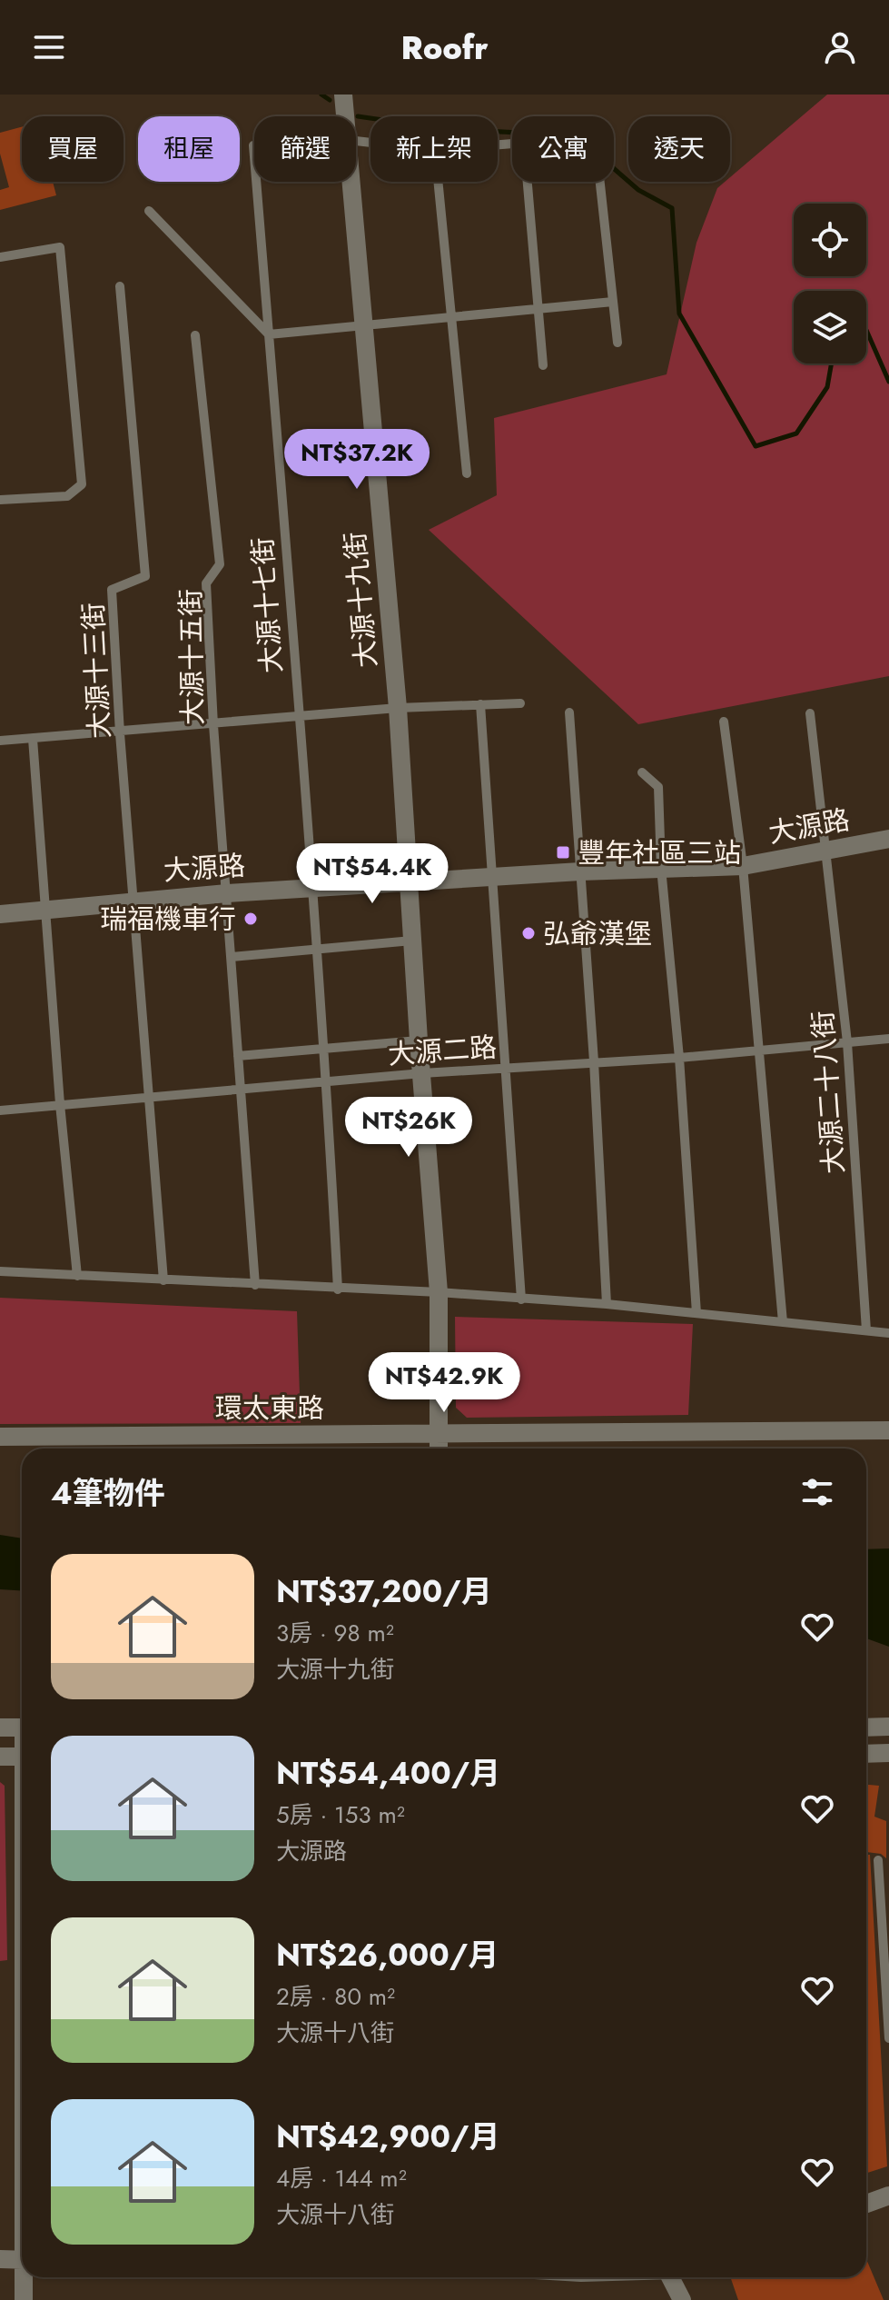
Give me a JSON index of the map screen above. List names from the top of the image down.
{
  "streets": {
    "street": ["大源十九街", "大源路", "環太東路"],
    "lane": [
      "大源十七街",
      "大源十五街",
      "大源十三街",
      "大源二路",
      "大源二十八街"
    ]
  },
  "crossings": [
    ["大源十九街", "大源路"],
    ["大源十九街", "大源二路"],
    ["大源十九街", "環太東路"],
    ["大源十七街", "大源路"],
    ["大源十七街", "大源二路"],
    ["大源十五街", "大源路"],
    ["大源十五街", "大源二路"],
    ["大源十三街", "大源路"],
    ["大源十三街", "大源二路"],
    ["大源路", "大源二十八街"],
    ["大源二路", "大源二十八街"]
  ],
  "places": {
    "transit": ["豐年社區三站"],
    "other": ["瑞福機車行", "弘爺漢堡"]
  },
  "page": {
    "header": "Roofr",
    "chip": [
      "買屋",
      "租屋",
      "篩選",
      "新上架",
      "公寓",
      "透天"
    ],
    "price": [
      "NT$37.2K",
      "NT$54.4K",
      "NT$26K",
      "NT$42.9K"
    ],
    "heading": "4筆物件",
    "list": [
      {
        "name": "NT$37,200/月",
        "note": "3房 · 98 m² · 大源十九街"
      },
      {
        "name": "NT$54,400/月",
        "note": "5房 · 153 m² · 大源路"
      },
      {
        "name": "NT$26,000/月",
        "note": "2房 · 80 m² · 大源十八街"
      },
      {
        "name": "NT$42,900/月",
        "note": "4房 · 144 m² · 大源十八街"
      }
    ]
  }
}
